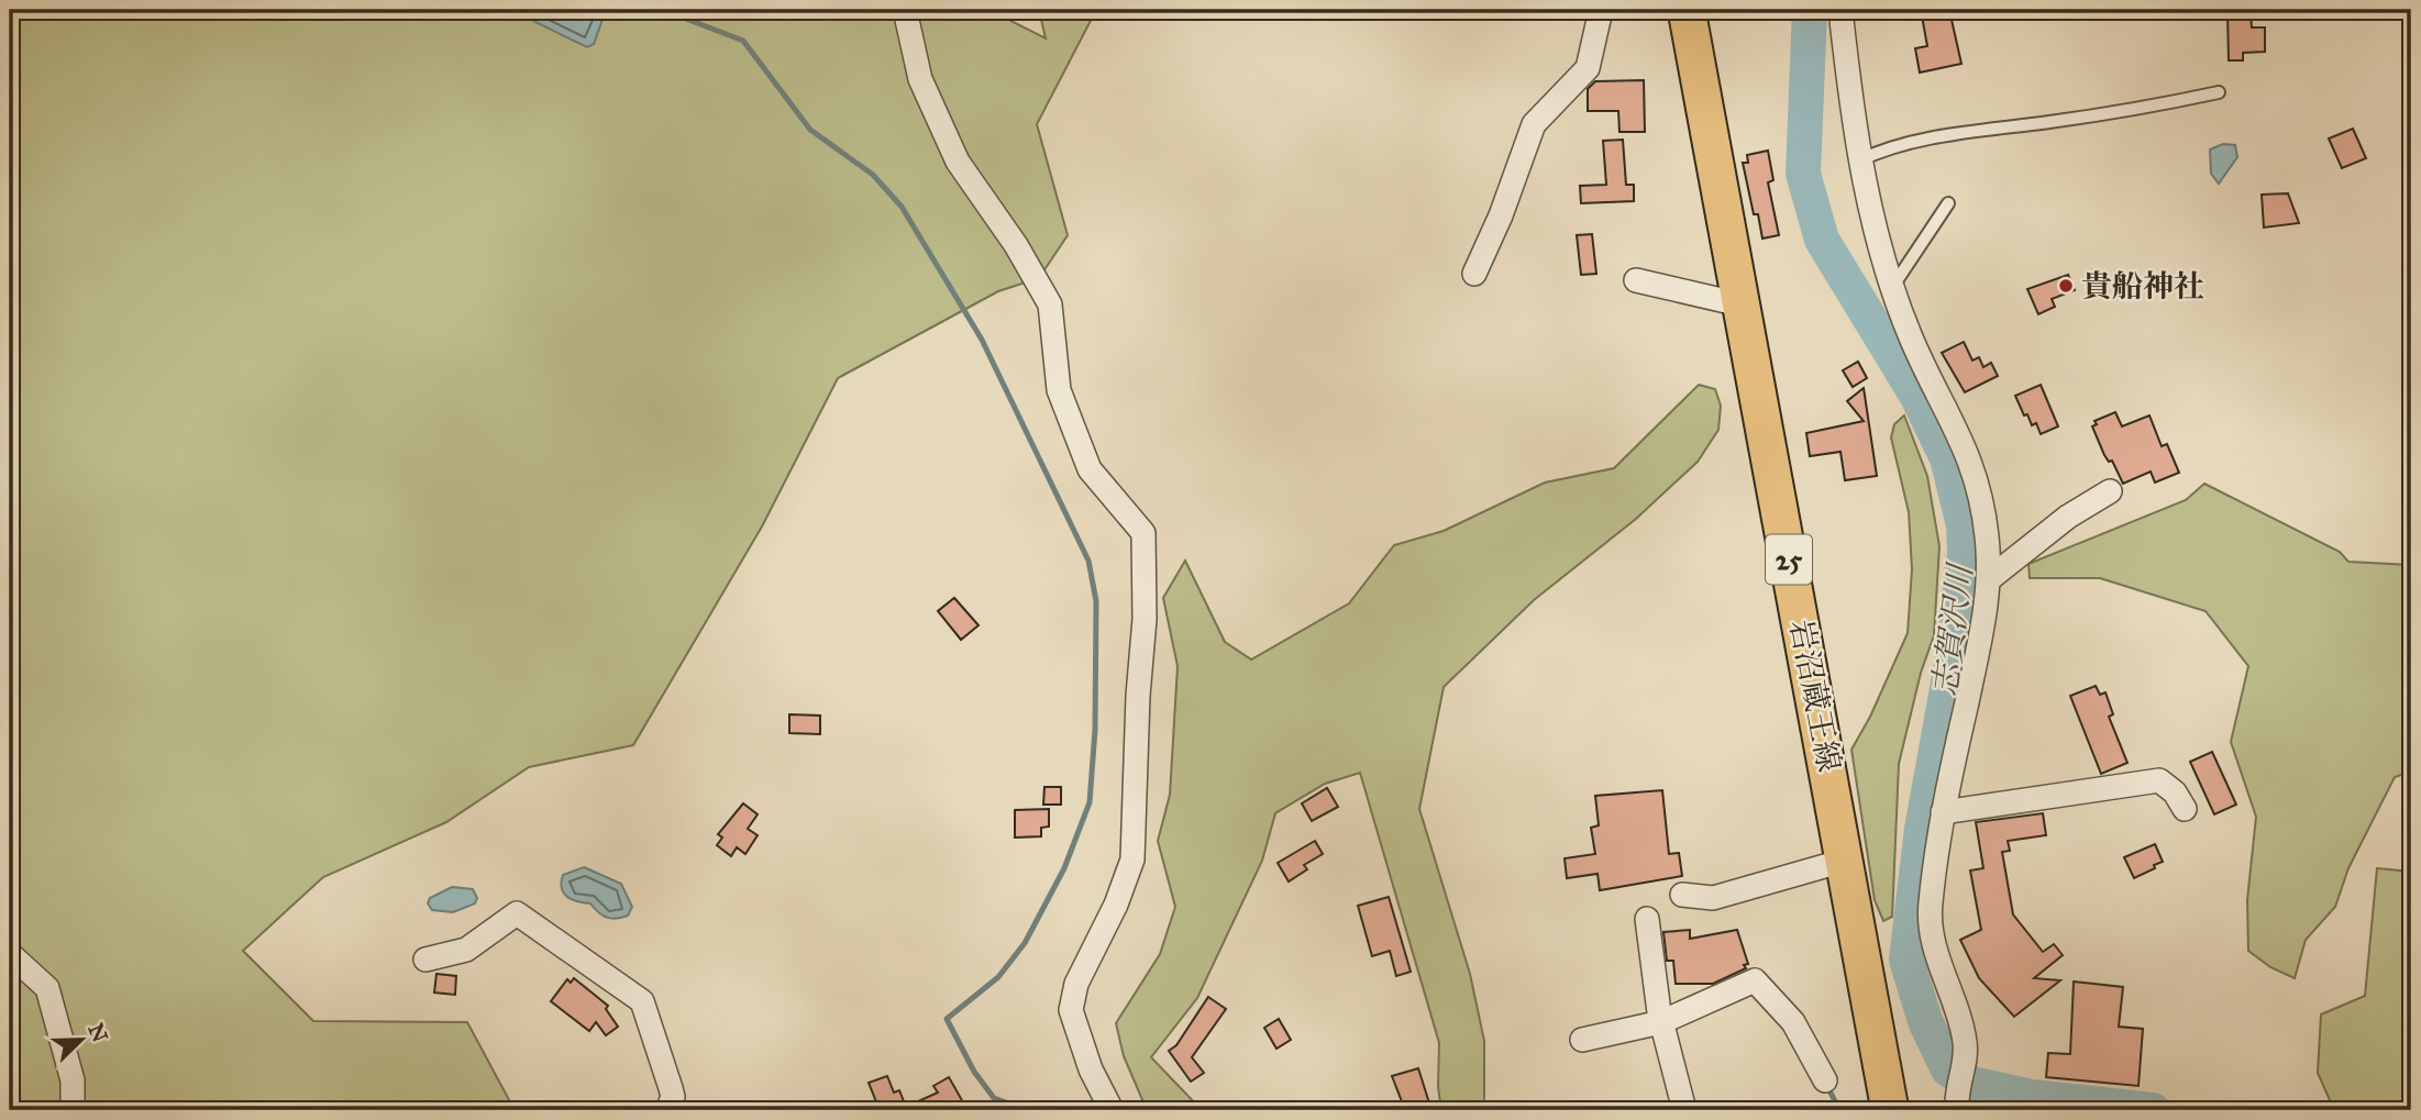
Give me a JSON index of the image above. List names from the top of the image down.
{
  "streets": {
    "main road": ["25", "岩沼蔵王線"]
  },
  "water": ["志賀沢川"],
  "places": ["貴船神社"],
  "north": "top right"
}
